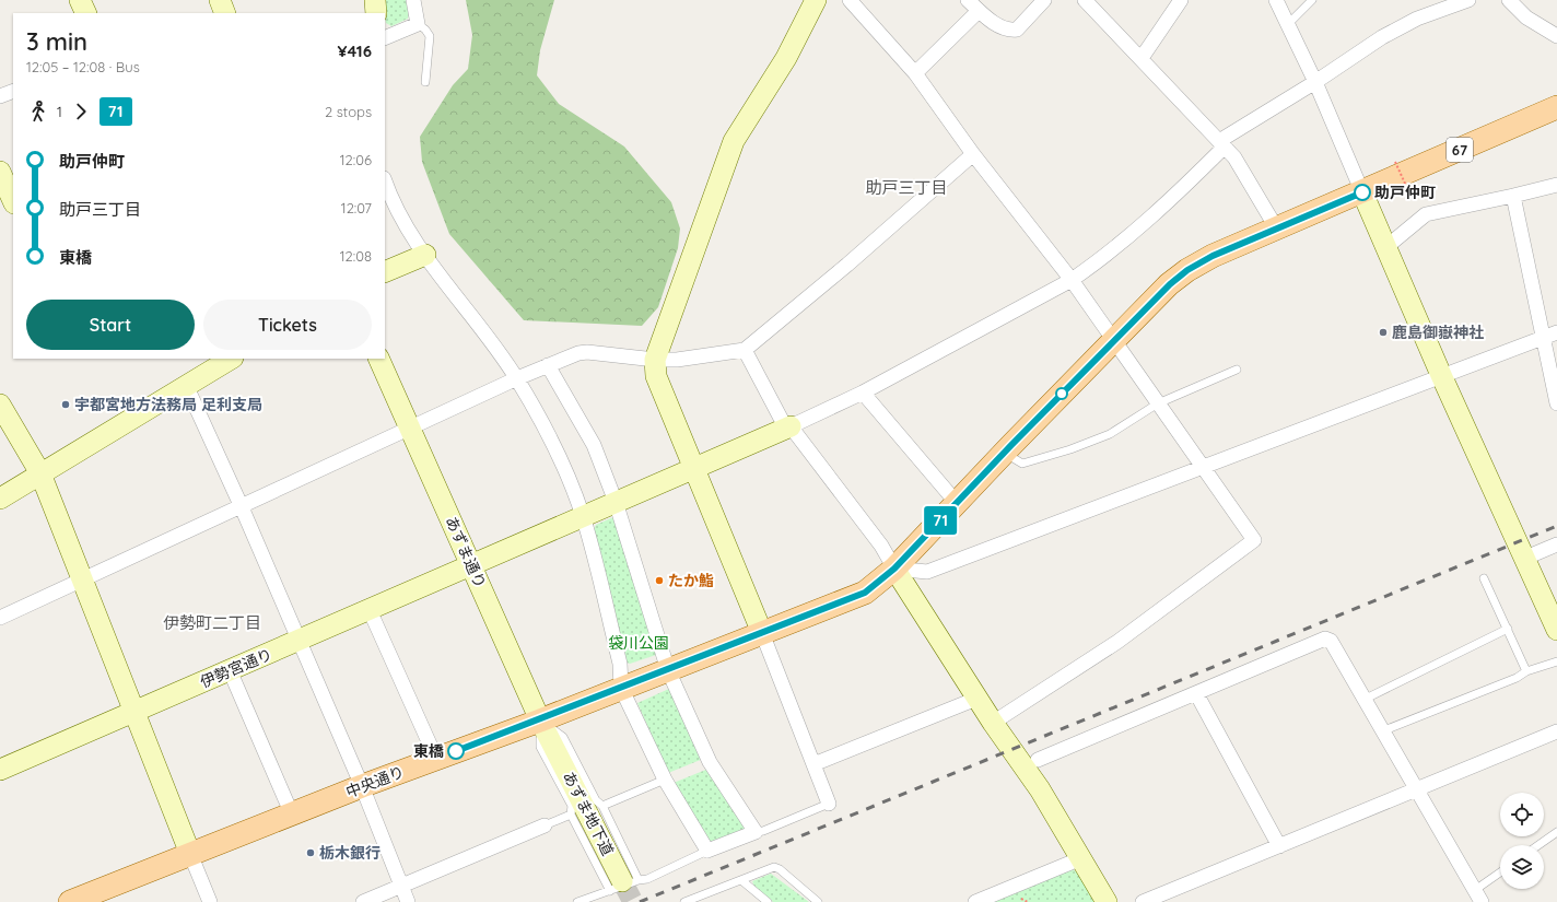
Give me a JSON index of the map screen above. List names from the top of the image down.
{
  "streets": {
    "main road": ["67", "中央通り"],
    "street": ["あずま通り", "伊勢宮通り", "あずま地下道"]
  },
  "crossings": [
    ["67", "中央通り"],
    ["あずま通り", "伊勢宮通り"],
    ["あずま通り", "中央通り"],
    ["あずま通り", "あずま地下道"]
  ],
  "districts": ["助戸三丁目", "伊勢町二丁目"],
  "parks": ["袋川公園"],
  "places": [
    "助戸仲町",
    "鹿島御嶽神社",
    "宇都宮地方法務局 足利支局",
    "たか鮨",
    "東橋",
    "栃木銀行"
  ],
  "lines": ["bus line 71"],
  "page": {
    "on_map": "71",
    "heading": ["3 min", "12:05 – 12:08 · Bus", "¥416"],
    "legs": ["1", "71", "2 stops"],
    "list": [
      {
        "name": "助戸仲町",
        "value": "12:06"
      },
      {
        "name": "助戸三丁目",
        "value": "12:07"
      },
      {
        "name": "東橋",
        "value": "12:08"
      }
    ],
    "buttons": ["Start", "Tickets"]
  }
}
